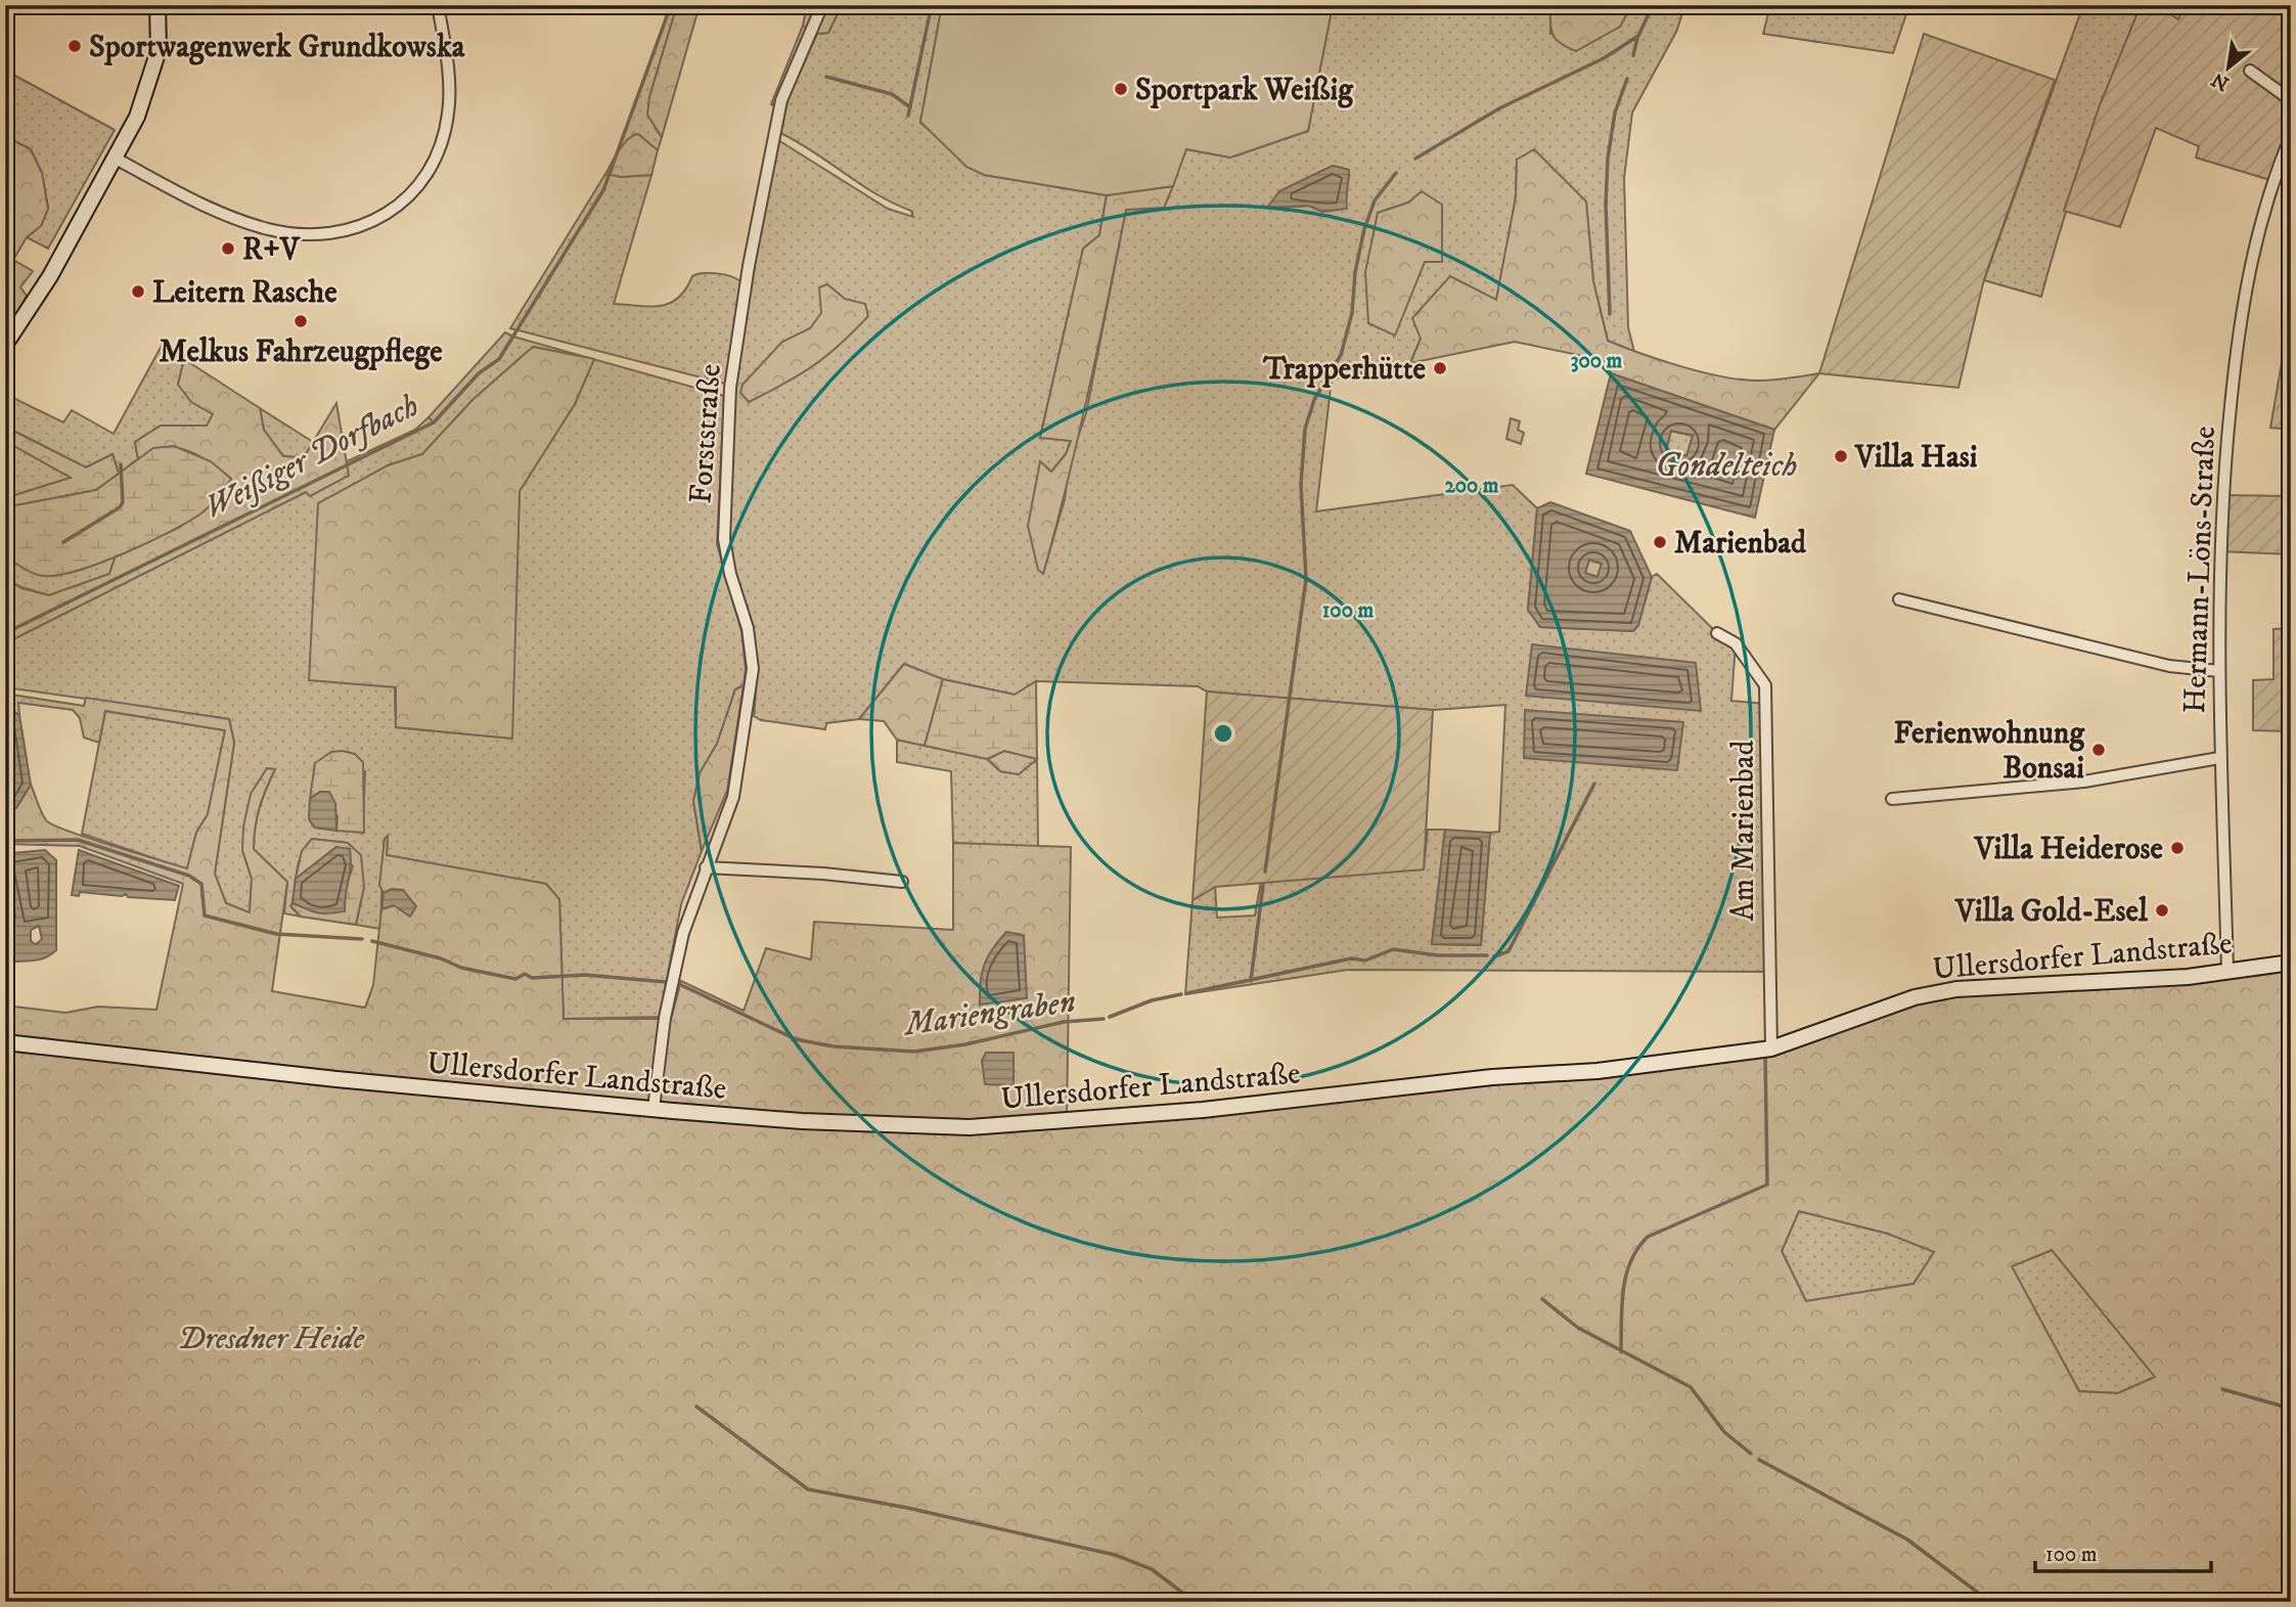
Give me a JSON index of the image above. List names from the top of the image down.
{
  "streets": {
    "main road": ["Ullersdorfer Landstraße"],
    "street": ["Forststraße", "Hermann-Löns-Straße", "Am Marienbad"]
  },
  "crossings": [
    ["Forststraße", "Ullersdorfer Landstraße"],
    ["Hermann-Löns-Straße", "Ullersdorfer Landstraße"],
    ["Am Marienbad", "Ullersdorfer Landstraße"]
  ],
  "water": ["Weißiger Dorfbach", "Gondelteich", "Mariengraben"],
  "parks": ["Dresdner Heide"],
  "places": [
    "Sportwagenwerk Grundkowska",
    "Sportpark Weißig",
    "R+V",
    "Leitern Rasche",
    "Melkus Fahrzeugpflege",
    "Trapperhütte",
    "Villa Hasi",
    "Marienbad",
    "Ferienwohnung Bonsai",
    "Villa Heiderose",
    "Villa Gold-Esel"
  ],
  "scale_bar": "100 m",
  "north": "bottom left",
  "rings": ["300 m", "200 m", "100 m"]
}
